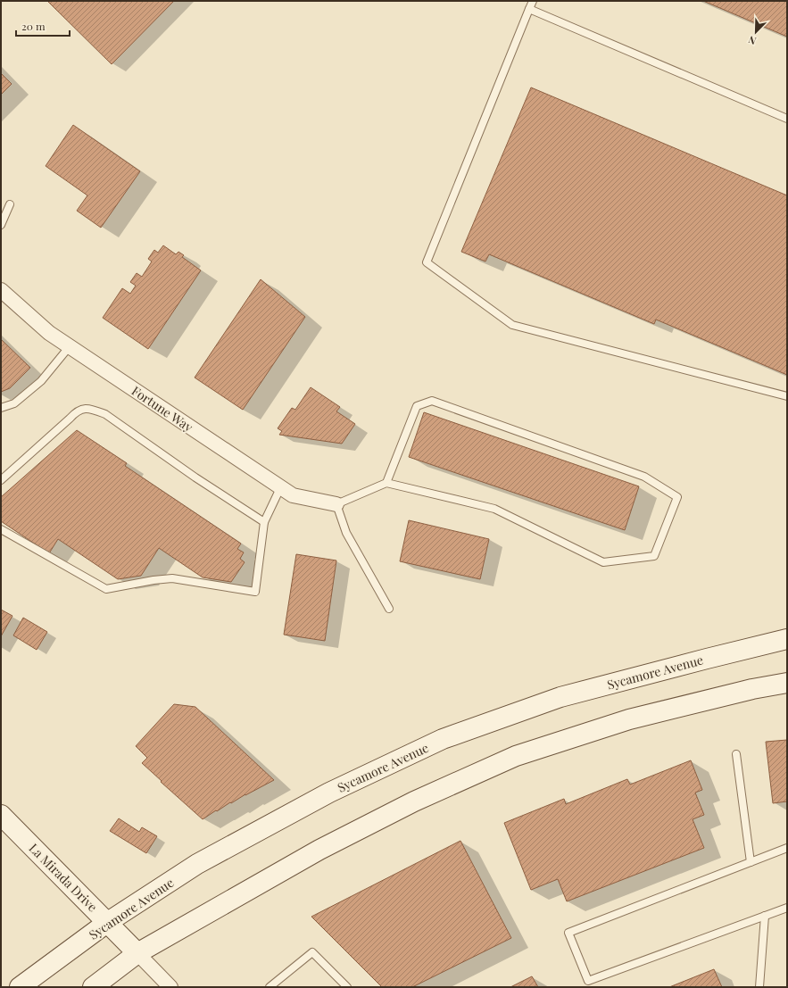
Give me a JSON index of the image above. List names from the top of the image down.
{
  "streets": {
    "main road": ["Sycamore Avenue", "La Mirada Drive"],
    "street": ["Fortune Way"]
  },
  "crossings": [
    ["Sycamore Avenue", "La Mirada Drive"]
  ],
  "scale_bar": "20 m",
  "north": "bottom left"
}
